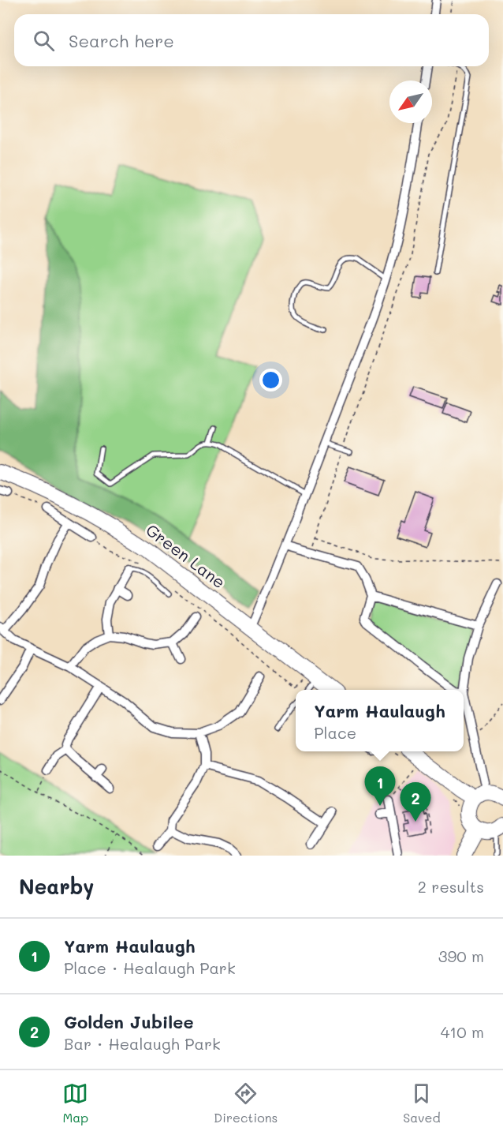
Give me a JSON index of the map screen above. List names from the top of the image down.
{
  "streets": {
    "main road": ["Green Lane"]
  },
  "north": "bottom left",
  "page": {
    "search": "Search here",
    "popup": ["Yarm Haulaugh", "Place"],
    "pins": ["1", "2"],
    "heading": ["Nearby", "2 results"],
    "list": [
      {
        "mark": "1",
        "name": "Yarm Haulaugh",
        "note": "Place · Healaugh Park",
        "value": "390 m"
      },
      {
        "mark": "2",
        "name": "Golden Jubilee",
        "note": "Bar · Healaugh Park",
        "value": "410 m"
      }
    ],
    "nav": ["Map", "Directions", "Saved"]
  }
}
